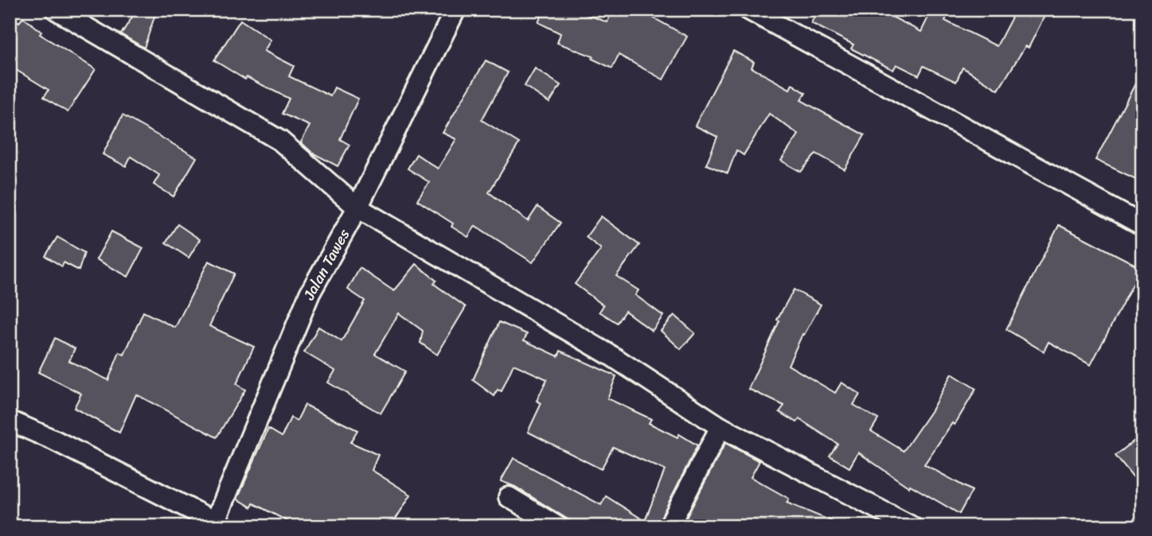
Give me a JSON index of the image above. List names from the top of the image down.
{
  "streets": {
    "street": ["Jalan Tawes"]
  }
}
